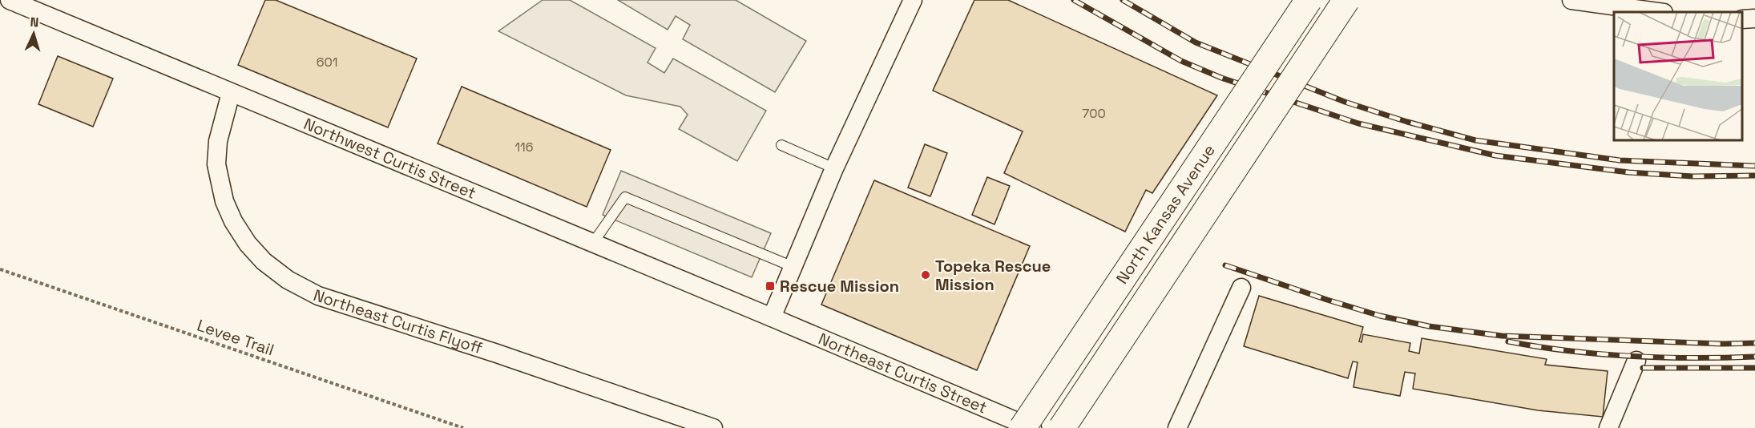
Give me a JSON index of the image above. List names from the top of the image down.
{
  "streets": {
    "main road": ["North Kansas Avenue"],
    "street": ["Northwest Curtis Street", "Northeast Curtis Flyoff", "Northeast Curtis Street"],
    "path": ["Levee Trail"]
  },
  "crossings": [
    ["Northwest Curtis Street", "Northeast Curtis Flyoff"],
    ["Northwest Curtis Street", "Northeast Curtis Street"]
  ],
  "places": {
    "other": ["Topeka Rescue Mission"],
    "transit": ["Rescue Mission"]
  },
  "house_numbers": ["601", "700", "116"],
  "north": "top"
}
